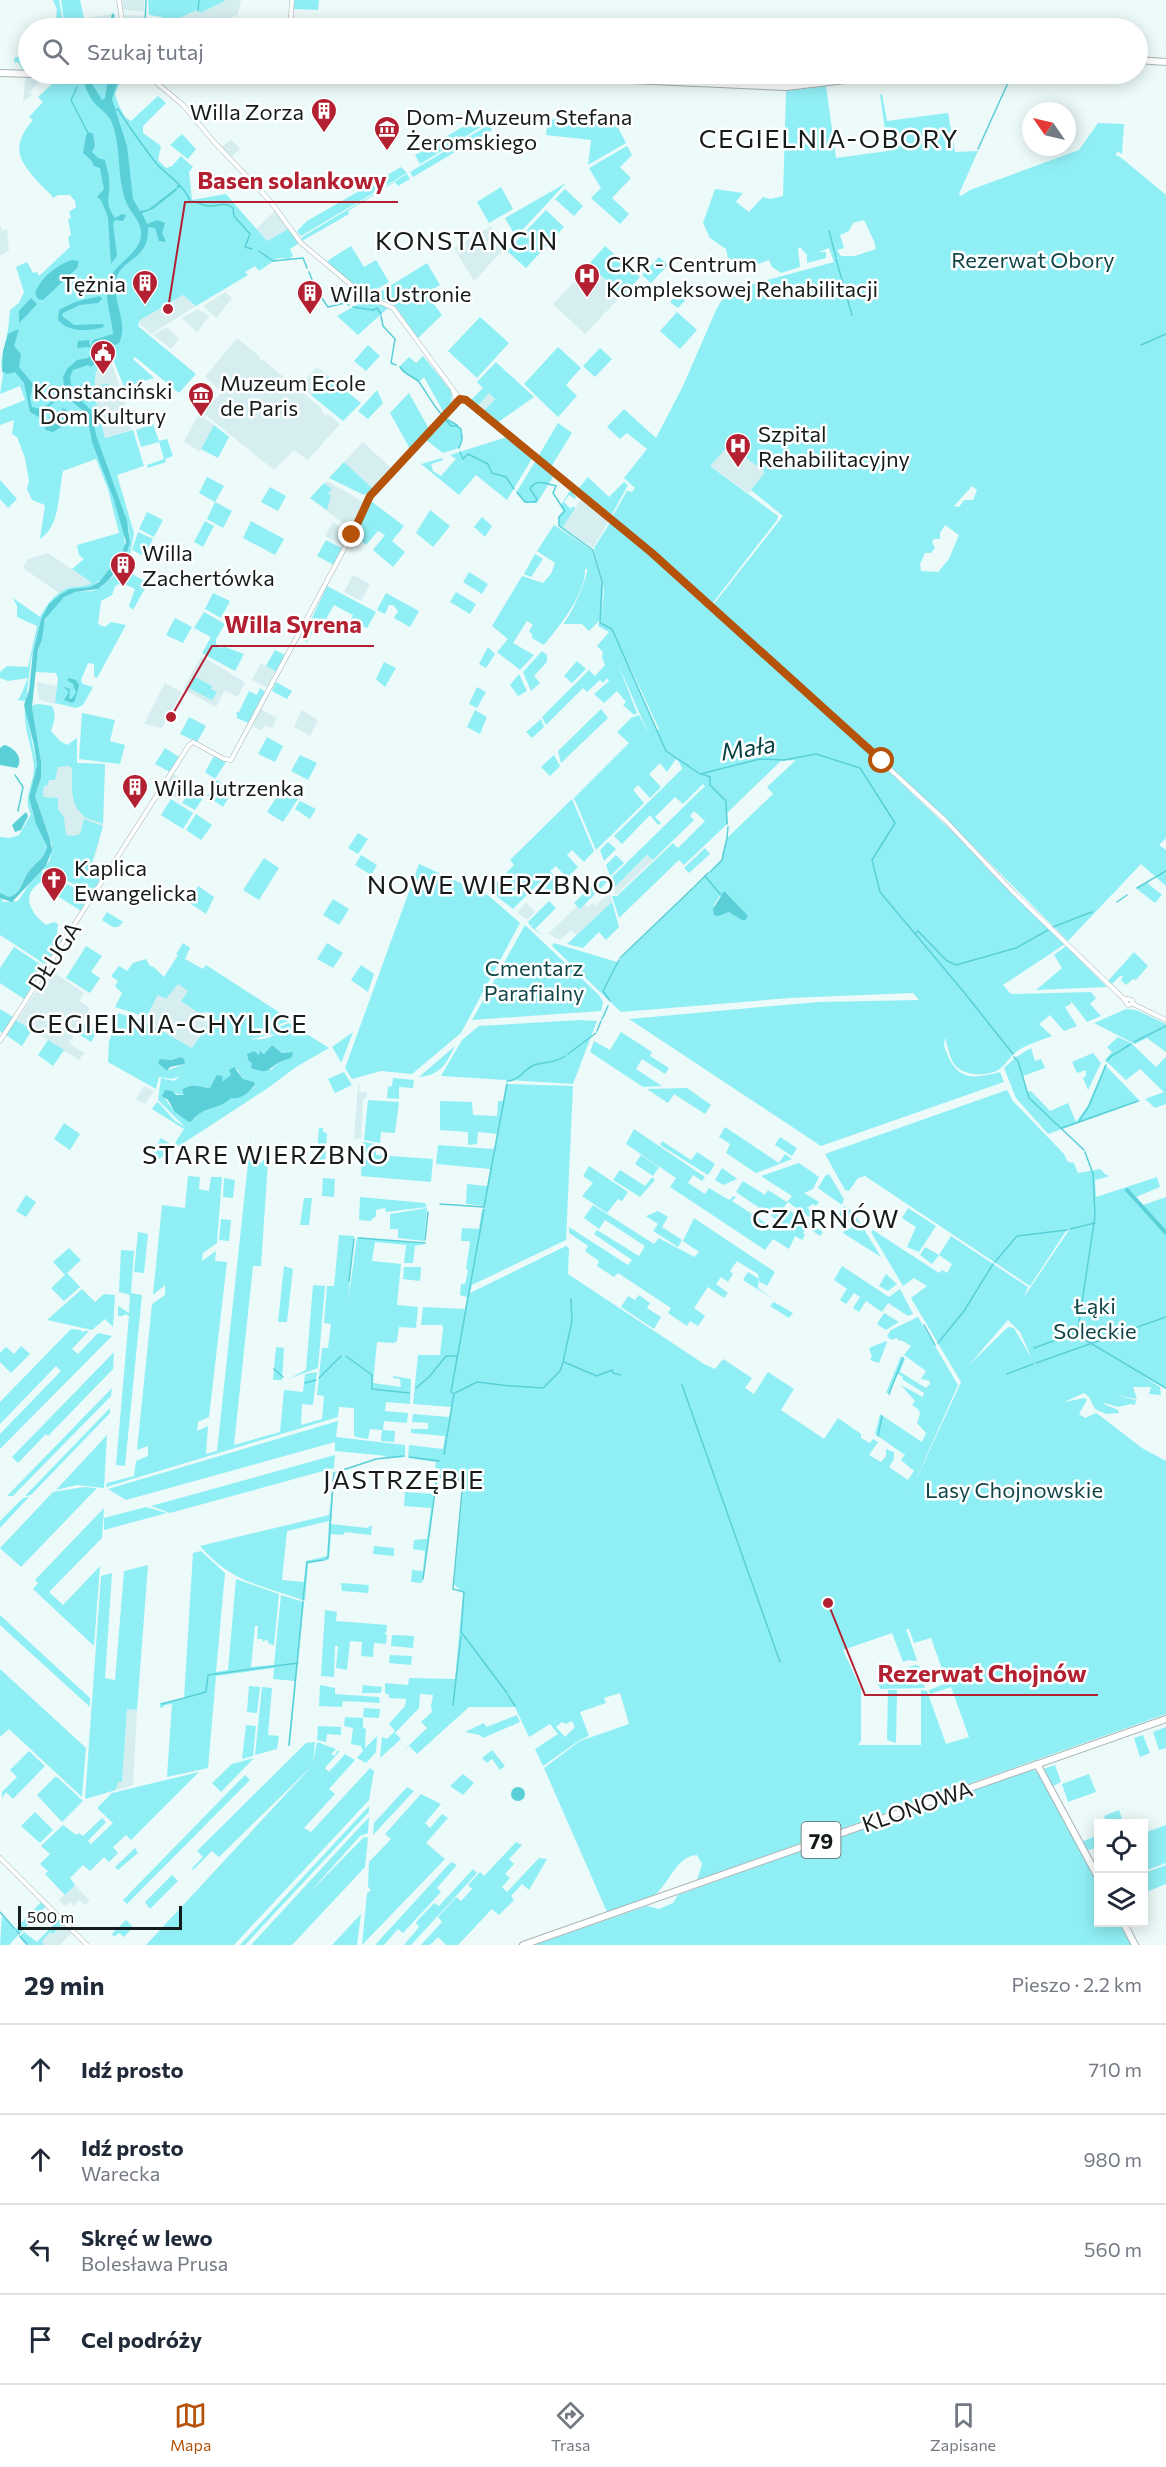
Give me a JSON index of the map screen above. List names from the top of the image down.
{
  "streets": {
    "main road": ["KLONOWA", "79"],
    "street": ["DŁUGA"]
  },
  "districts": [
    "CEGIELNIA-OBORY",
    "KONSTANCIN",
    "NOWE WIERZBNO",
    "CEGIELNIA-CHYLICE",
    "STARE WIERZBNO",
    "CZARNÓW",
    "JASTRZĘBIE"
  ],
  "water": ["Mała"],
  "parks": [
    "Rezerwat Obory",
    "Cmentarz Parafialny",
    "Łąki Soleckie",
    "Lasy Chojnowskie"
  ],
  "places": {
    "building": [
      "Willa Zorza",
      "Tężnia",
      "Willa Ustronie",
      "Willa Zachertówka",
      "Willa Jutrzenka"
    ],
    "museum": ["Dom-Muzeum Stefana Żeromskiego", "Muzeum Ecole de Paris"],
    "hospital": ["CKR - Centrum Kompleksowej Rehabilitacji", "Szpital Rehabilitacyjny"],
    "other": ["Basen solankowy", "Willa Syrena", "Rezerwat Chojnów"],
    "public building": ["Konstanciński Dom Kultury"],
    "church": ["Kaplica Ewangelicka"]
  },
  "scale_bar": "500 m",
  "north": "top left",
  "page": {
    "search": "Szukaj tutaj",
    "scale": "500 m",
    "heading": ["29 min", "Pieszo · 2.2 km"],
    "list": [
      ["Idź prosto", "710 m"],
      ["Idź prosto", "Warecka", "980 m"],
      ["Skręć w lewo", "Bolesława Prusa", "560 m"],
      "Cel podróży"
    ],
    "nav": ["Mapa", "Trasa", "Zapisane"]
  }
}
